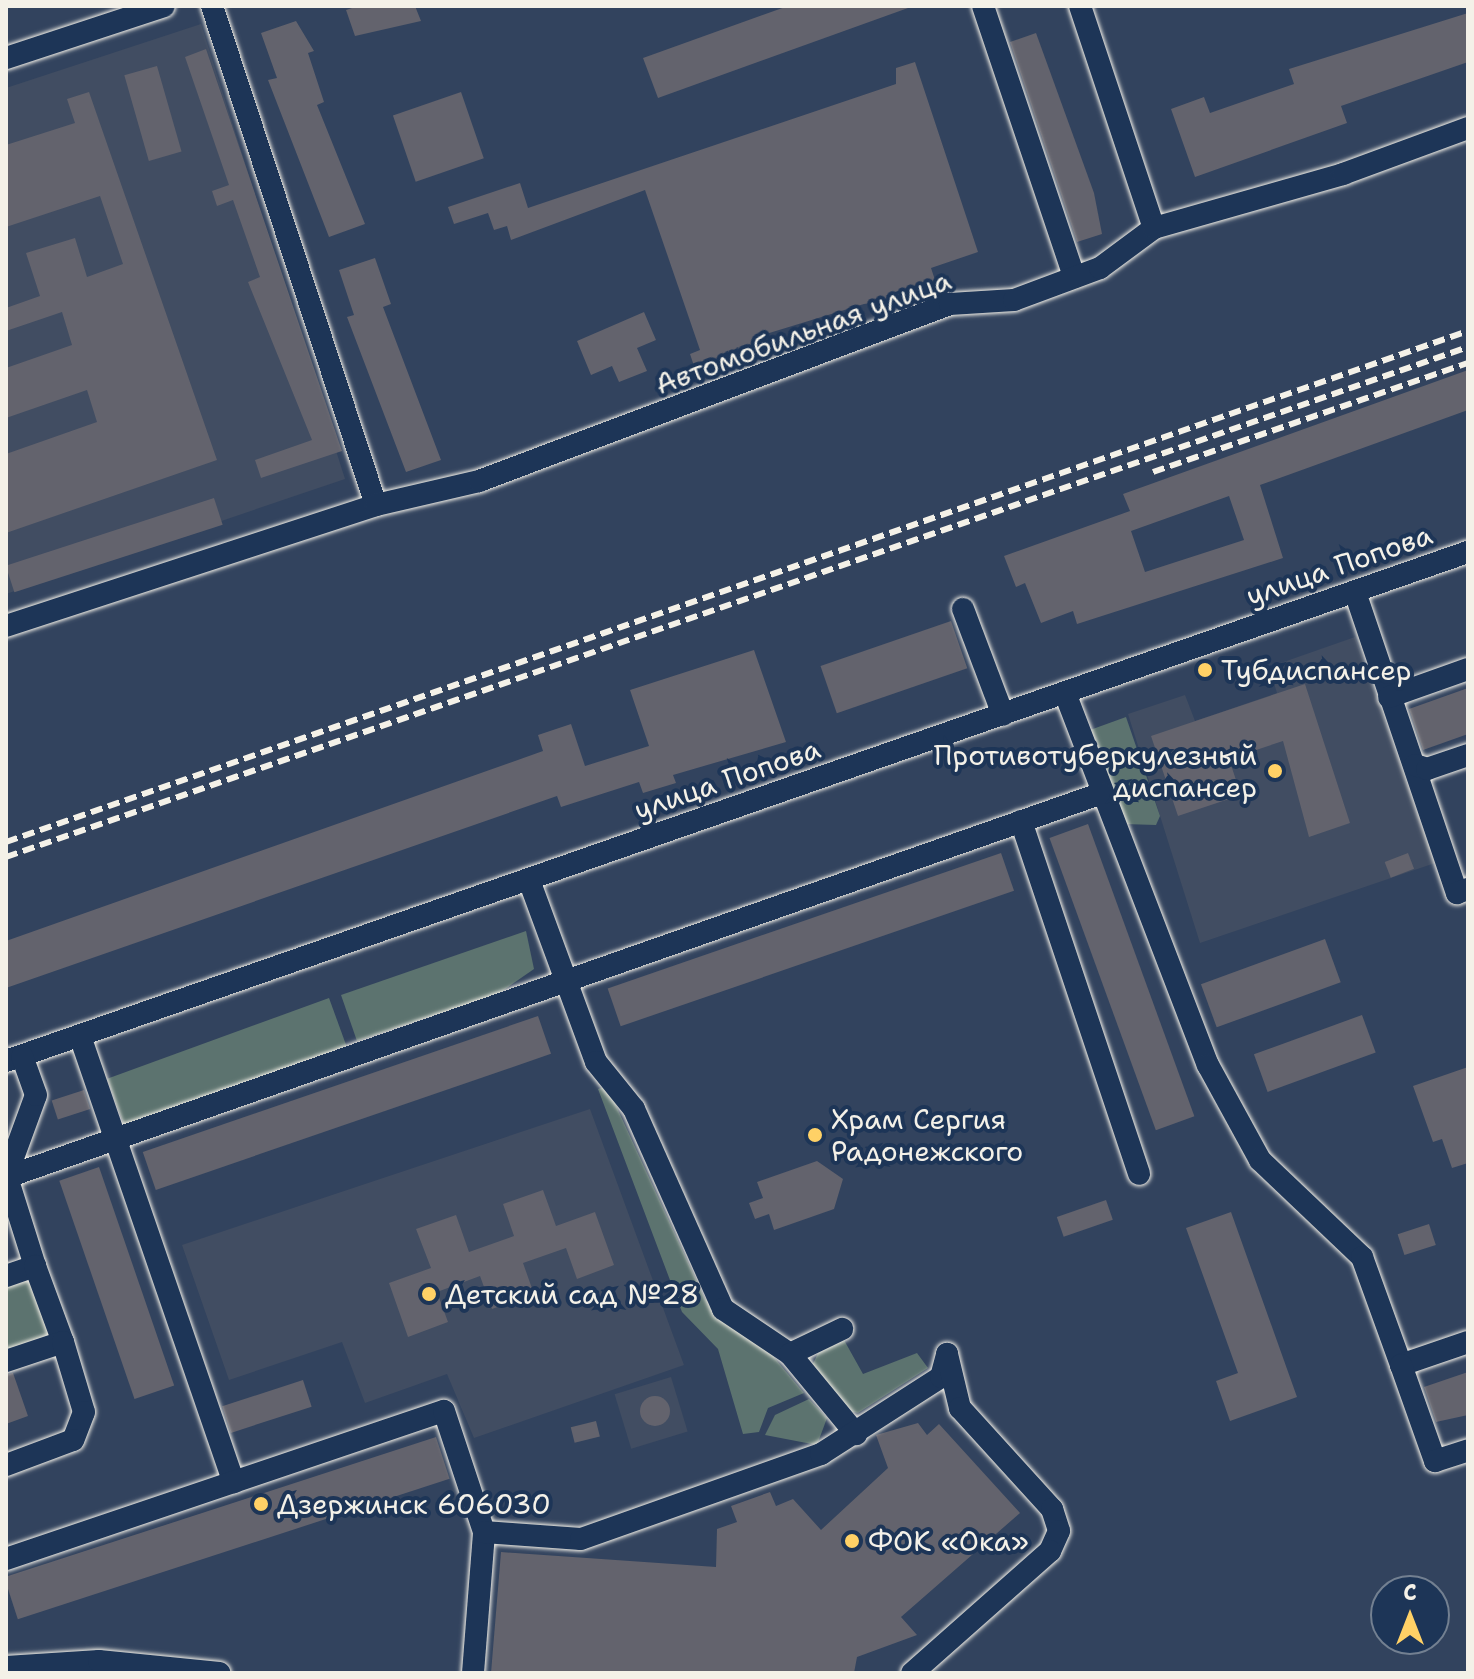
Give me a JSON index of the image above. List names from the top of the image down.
{
  "streets": {
    "street": ["Автомобильная улица", "улица Попова"]
  },
  "places": [
    "Тубдиспансер",
    "Противотуберкулезный диспансер",
    "Храм Сергия Радонежского",
    "Детский сад №28",
    "Дзержинск 606030",
    "ФОК «Ока»"
  ],
  "north": "top"
}
